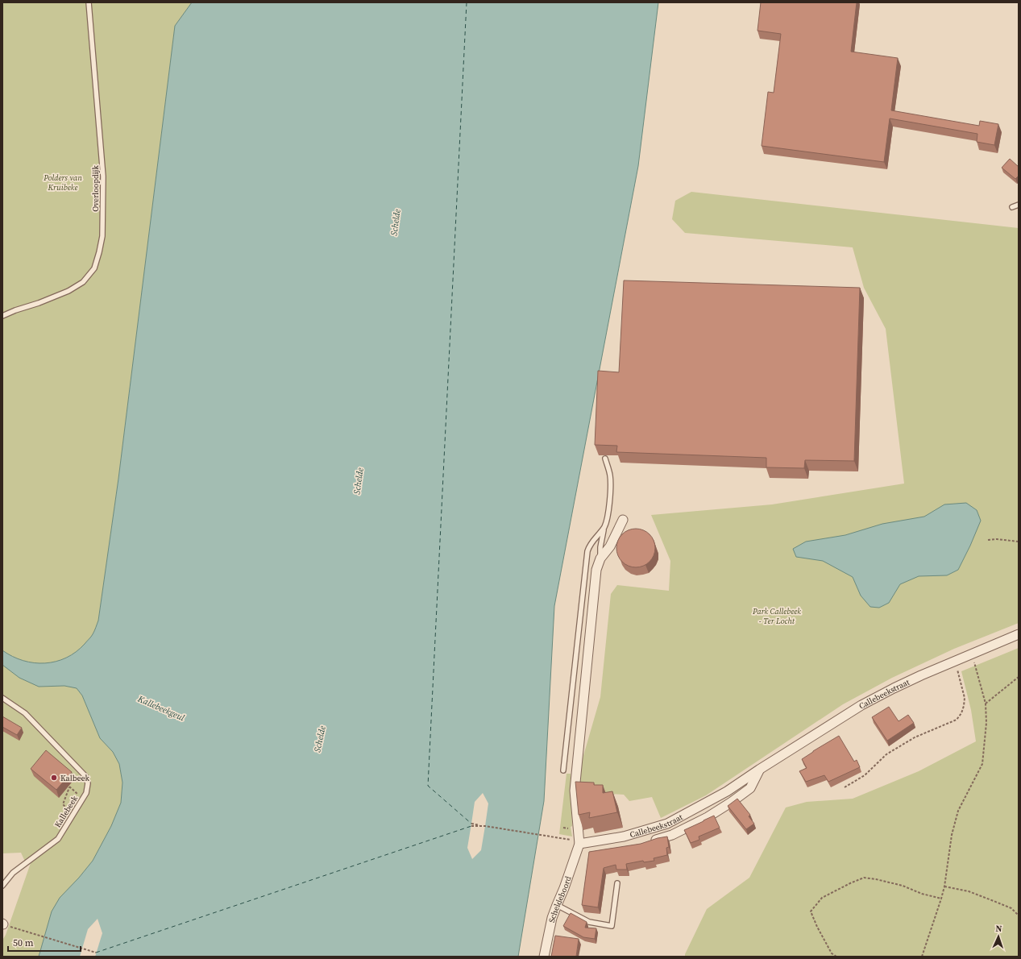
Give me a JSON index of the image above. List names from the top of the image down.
{
  "streets": {
    "street": ["Callebeekstraat", "Scheldeboord"],
    "lane": ["Overloopdijk", "Kallebeek"]
  },
  "crossings": [
    ["Callebeekstraat", "Scheldeboord"]
  ],
  "water": ["Schelde", "Kallebeekgeul"],
  "parks": ["Polders van Kruibeke", "Park Callebeek - Ter Locht"],
  "places": ["Kalbeek"],
  "scale_bar": "50 m",
  "north": "top"
}
